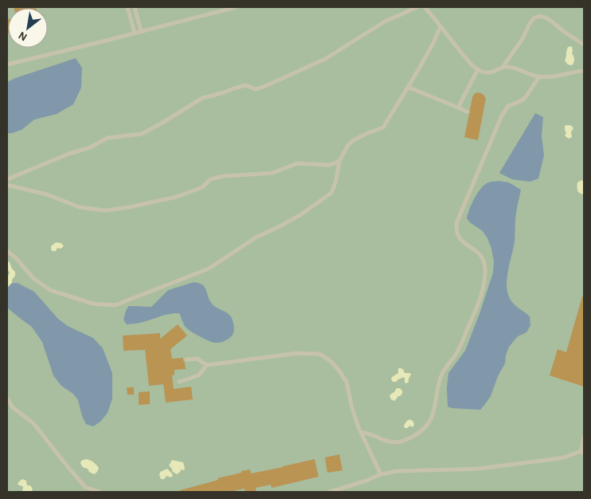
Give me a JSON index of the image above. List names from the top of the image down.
{
  "north": "bottom left"
}
